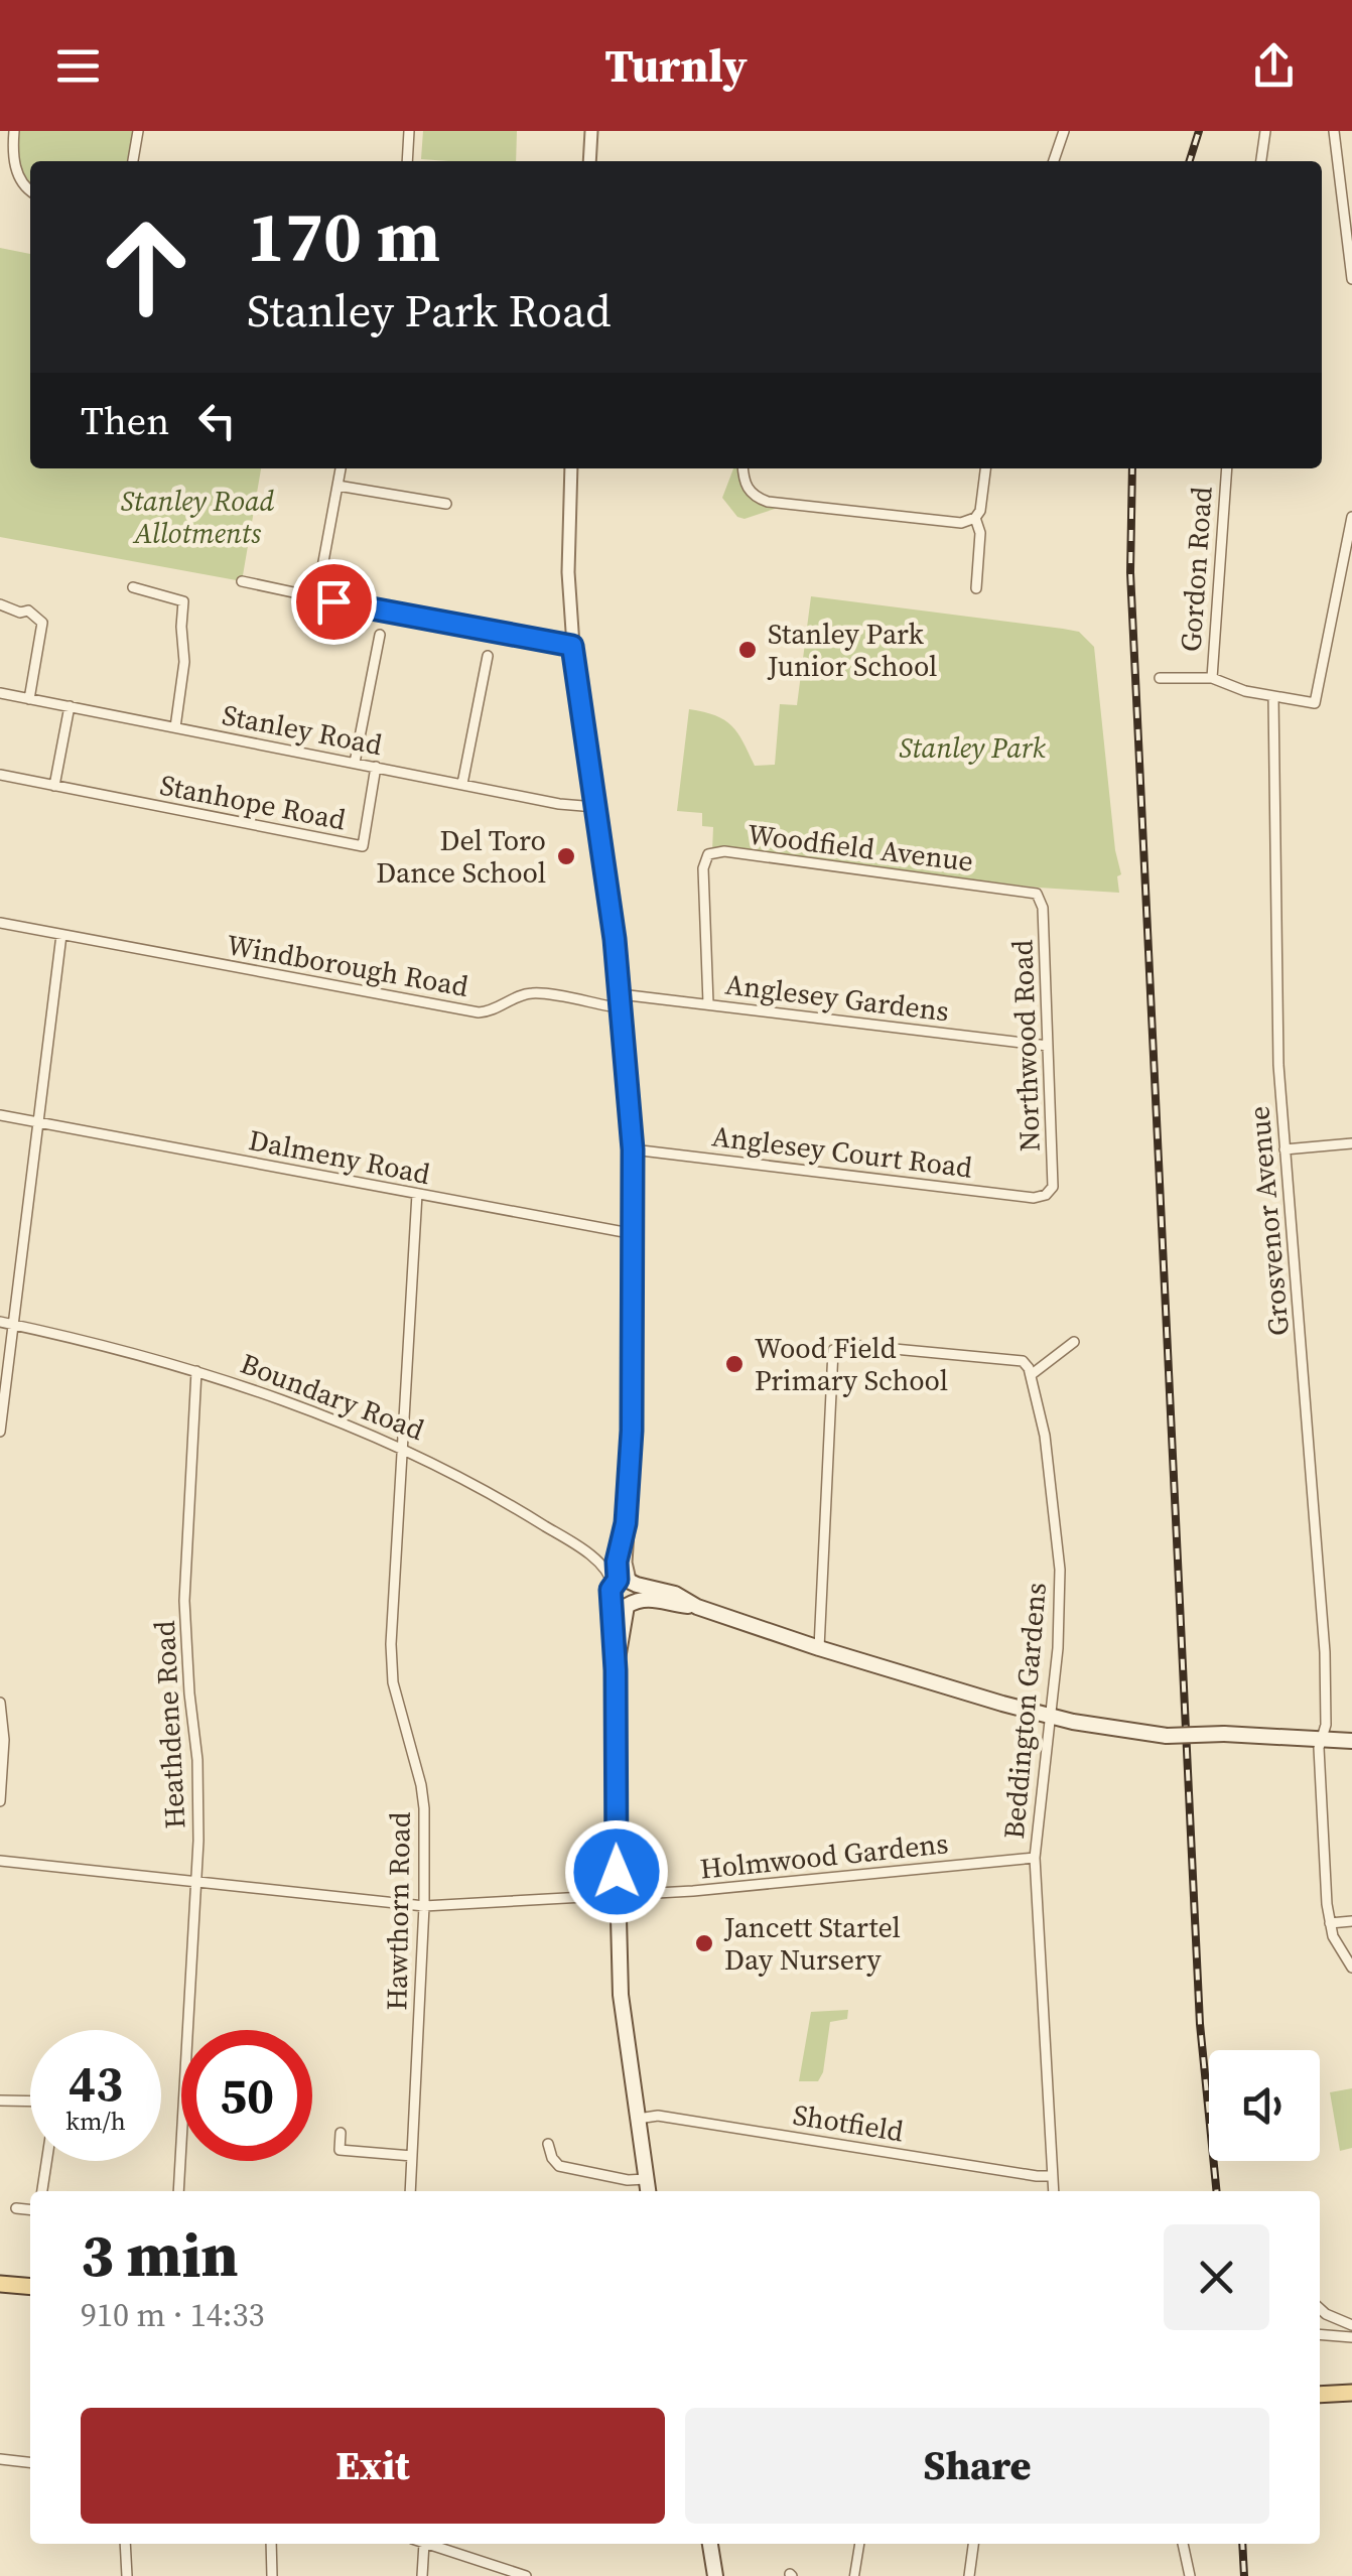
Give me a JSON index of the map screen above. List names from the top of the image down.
{
  "streets": {
    "street": [
      "Gordon Road",
      "Stanley Road",
      "Stanhope Road",
      "Woodfield Avenue",
      "Windborough Road",
      "Anglesey Gardens",
      "Northwood Road",
      "Anglesey Court Road",
      "Dalmeny Road",
      "Grosvenor Avenue",
      "Boundary Road",
      "Beddington Gardens",
      "Heathdene Road",
      "Holmwood Gardens",
      "Hawthorn Road",
      "Shotfield"
    ]
  },
  "crossings": [
    ["Stanley Road", "Stanhope Road"],
    ["Woodfield Avenue", "Anglesey Gardens"],
    ["Woodfield Avenue", "Northwood Road"],
    ["Anglesey Gardens", "Northwood Road"],
    ["Northwood Road", "Anglesey Court Road"],
    ["Dalmeny Road", "Hawthorn Road"],
    ["Boundary Road", "Heathdene Road"],
    ["Boundary Road", "Hawthorn Road"],
    ["Beddington Gardens", "Holmwood Gardens"],
    ["Beddington Gardens", "Shotfield"],
    ["Heathdene Road", "Holmwood Gardens"],
    ["Holmwood Gardens", "Hawthorn Road"]
  ],
  "parks": ["Stanley Road Allotments", "Stanley Park"],
  "places": [
    "Stanley Park Junior School",
    "Del Toro Dance School",
    "Wood Field Primary School",
    "Jancett Startel Day Nursery"
  ],
  "page": {
    "header": "Turnly",
    "turn": ["170 m", "Stanley Park Road"],
    "then": "Then",
    "speed": "43 km/h",
    "limit": "50",
    "heading": ["3 min", "910 m · 14:33"],
    "buttons": ["Exit", "Share"]
  }
}
